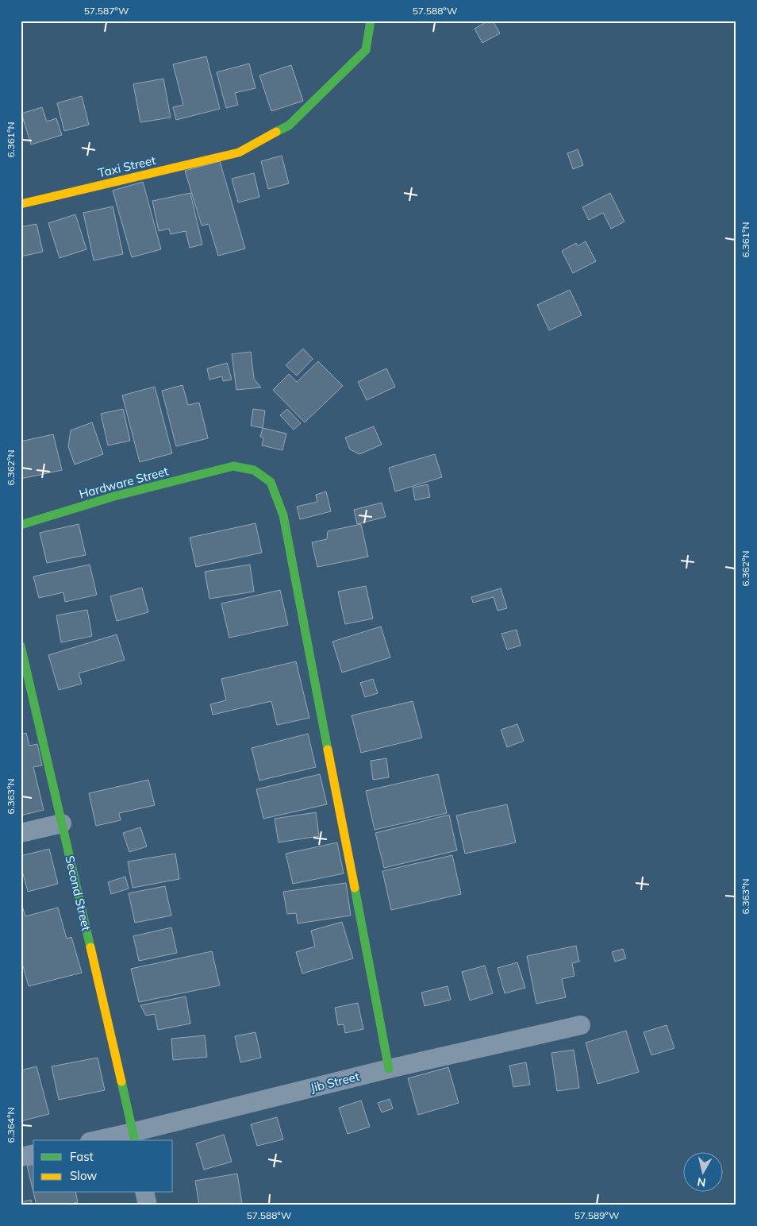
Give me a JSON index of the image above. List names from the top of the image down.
{
  "streets": {
    "street": [
      "Taxi Street",
      "Hardware Street",
      "Second Street",
      "Jib Street"
    ]
  },
  "crossings": [
    ["Hardware Street", "Jib Street"],
    ["Second Street", "Jib Street"]
  ],
  "legend": ["Fast", "Slow"],
  "north": "bottom",
  "coordinates": [
    "57.587°W",
    "57.588°W",
    "6.361°N",
    "6.362°N",
    "6.363°N",
    "6.364°N",
    "57.589°W"
  ]
}
